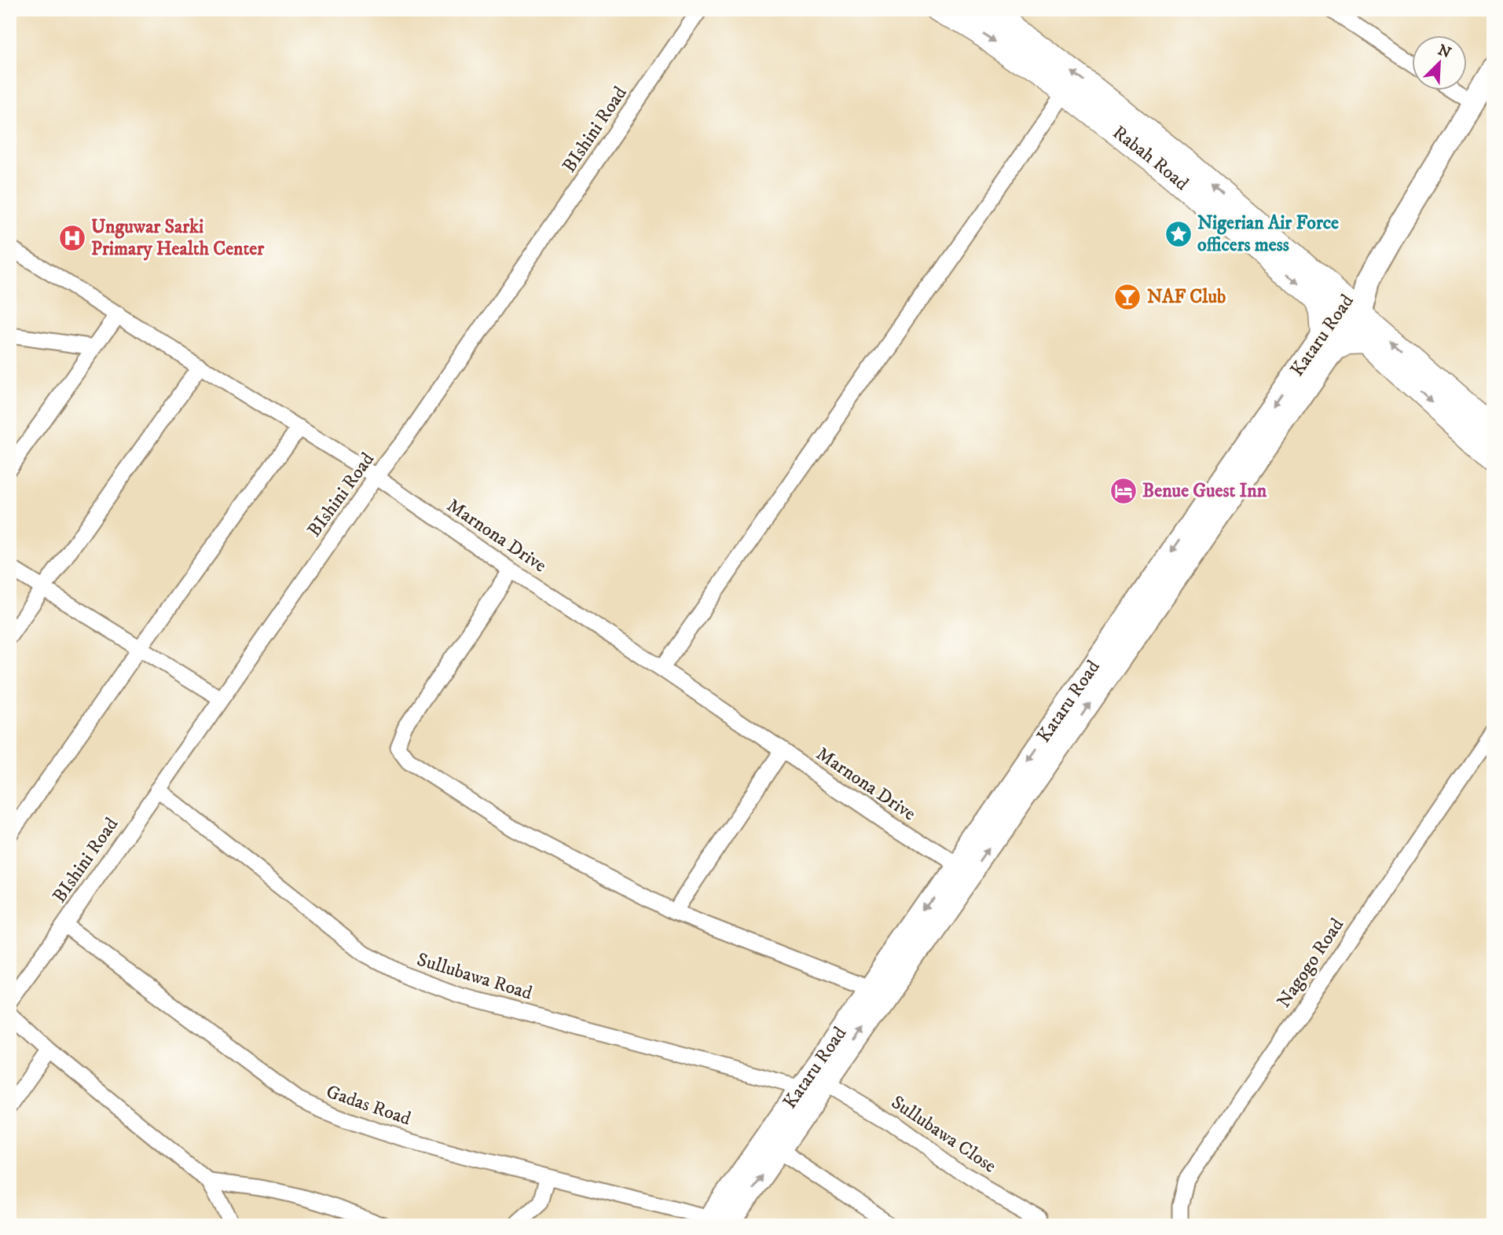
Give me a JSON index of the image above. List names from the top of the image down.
{
  "streets": {
    "main road": ["Rabah Road"],
    "street": [
      "BIshini Road",
      "Kataru Road",
      "Marnona Drive",
      "Nagogo Road",
      "Sullubawa Road",
      "Gadas Road",
      "Sullubawa Close"
    ]
  },
  "crossings": [
    ["BIshini Road", "Marnona Drive"],
    ["BIshini Road", "Sullubawa Road"],
    ["BIshini Road", "Gadas Road"],
    ["Rabah Road", "Kataru Road"],
    ["Kataru Road", "Marnona Drive"],
    ["Kataru Road", "Sullubawa Road"],
    ["Kataru Road", "Gadas Road"],
    ["Kataru Road", "Sullubawa Close"]
  ],
  "places": {
    "place": ["Nigerian Air Force officers mess"],
    "hospital": ["Unguwar Sarki Primary Health Center"],
    "bar": ["NAF Club"],
    "hotel": ["Benue Guest Inn"]
  },
  "north": "top right"
}
